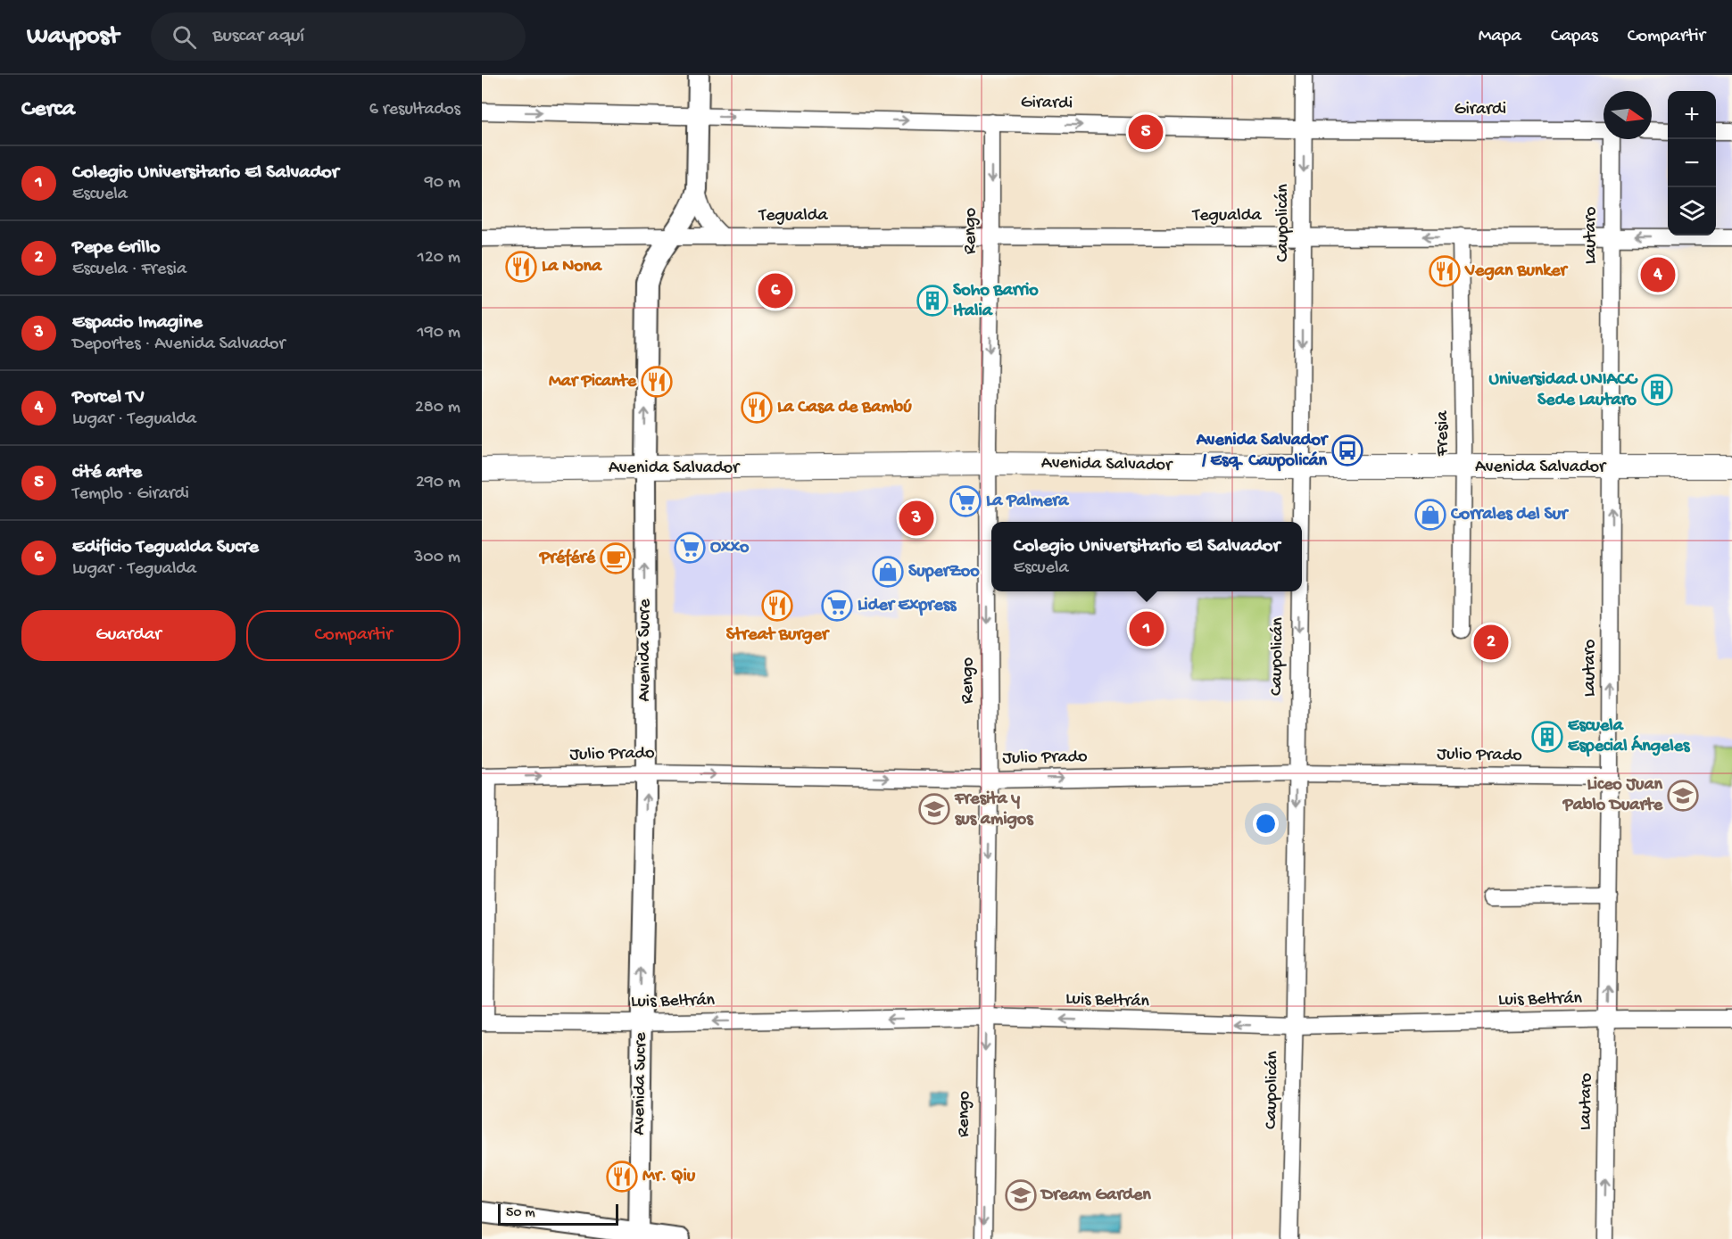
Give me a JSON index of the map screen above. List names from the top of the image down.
{
  "streets": {
    "main road": ["Avenida Salvador"],
    "street": [
      "Girardi",
      "Tegualda",
      "Caupolicán",
      "Rengo",
      "Lautaro",
      "Fresia",
      "Avenida Sucre",
      "Julio Prado",
      "Luis Beltrán"
    ]
  },
  "crossings": [
    ["Girardi", "Caupolicán"],
    ["Girardi", "Rengo"],
    ["Girardi", "Avenida Sucre"],
    ["Tegualda", "Caupolicán"],
    ["Tegualda", "Rengo"],
    ["Tegualda", "Lautaro"],
    ["Tegualda", "Fresia"],
    ["Tegualda", "Avenida Sucre"],
    ["Caupolicán", "Avenida Salvador"],
    ["Caupolicán", "Julio Prado"],
    ["Caupolicán", "Luis Beltrán"],
    ["Rengo", "Avenida Salvador"],
    ["Rengo", "Julio Prado"],
    ["Rengo", "Luis Beltrán"],
    ["Lautaro", "Avenida Salvador"],
    ["Lautaro", "Julio Prado"],
    ["Lautaro", "Luis Beltrán"],
    ["Fresia", "Avenida Salvador"],
    ["Avenida Salvador", "Avenida Sucre"],
    ["Avenida Sucre", "Julio Prado"],
    ["Avenida Sucre", "Luis Beltrán"]
  ],
  "one_way": [
    "Girardi",
    "Caupolicán",
    "Rengo",
    "Lautaro",
    "Julio Prado",
    "Luis Beltrán"
  ],
  "places": {
    "restaurant": [
      "La Nona",
      "Vegan Bunker",
      "Mar Picante",
      "La Casa de Bambú",
      "Streat Burger",
      "Mr. Qiu"
    ],
    "building": ["Soho Barrio Italia", "Universidad UNIACC Sede Lautaro", "Escuela Especial Ángeles"],
    "bus stop": ["Avenida Salvador / Esq. Caupolicán"],
    "supermarket": ["La Palmera", "Oxxo", "Lider Express"],
    "shop": ["Corrales del Sur", "SuperZoo"],
    "cafe": ["Préféré"],
    "school or university": ["Liceo Juan Pablo Duarte", "Fresita y sus amigos", "Dream Garden"]
  },
  "scale_bar": "50 m",
  "north": "right",
  "page": {
    "header": "Waypost",
    "search": "Buscar aquí",
    "nav": ["Mapa", "Capas", "Compartir"],
    "heading": ["Cerca", "6 resultados"],
    "map_buttons": ["+", "−"],
    "pins": [
      "5",
      "4",
      "6",
      "3",
      "1",
      "2"
    ],
    "list": [
      {
        "mark": "1",
        "name": "Colegio Universitario El Salvador",
        "note": "Escuela",
        "value": "90 m"
      },
      {
        "mark": "2",
        "name": "Pepe Grillo",
        "note": "Escuela · Fresia",
        "value": "120 m"
      },
      {
        "mark": "3",
        "name": "Espacio Imagine",
        "note": "Deportes · Avenida Salvador",
        "value": "190 m"
      },
      {
        "mark": "4",
        "name": "Porcel TV",
        "note": "Lugar · Tegualda",
        "value": "280 m"
      },
      {
        "mark": "5",
        "name": "cité arte",
        "note": "Templo · Girardi",
        "value": "290 m"
      },
      {
        "mark": "6",
        "name": "Edificio Tegualda Sucre",
        "note": "Lugar · Tegualda",
        "value": "300 m"
      }
    ],
    "popup": ["Colegio Universitario El Salvador", "Escuela"],
    "buttons": ["Guardar", "Compartir"],
    "scale": "50 m"
  }
}
